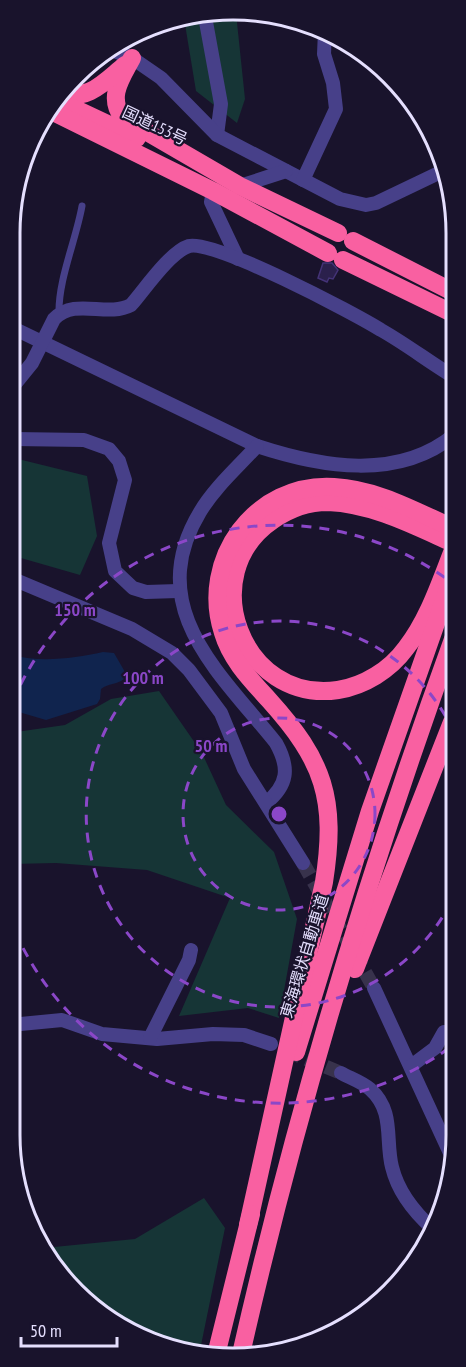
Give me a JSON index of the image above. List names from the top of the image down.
{
  "streets": {
    "highway": ["国道153号", "東海環状自動車道"]
  },
  "scale_bar": "50 m",
  "rings": ["150 m", "100 m", "50 m"]
}
